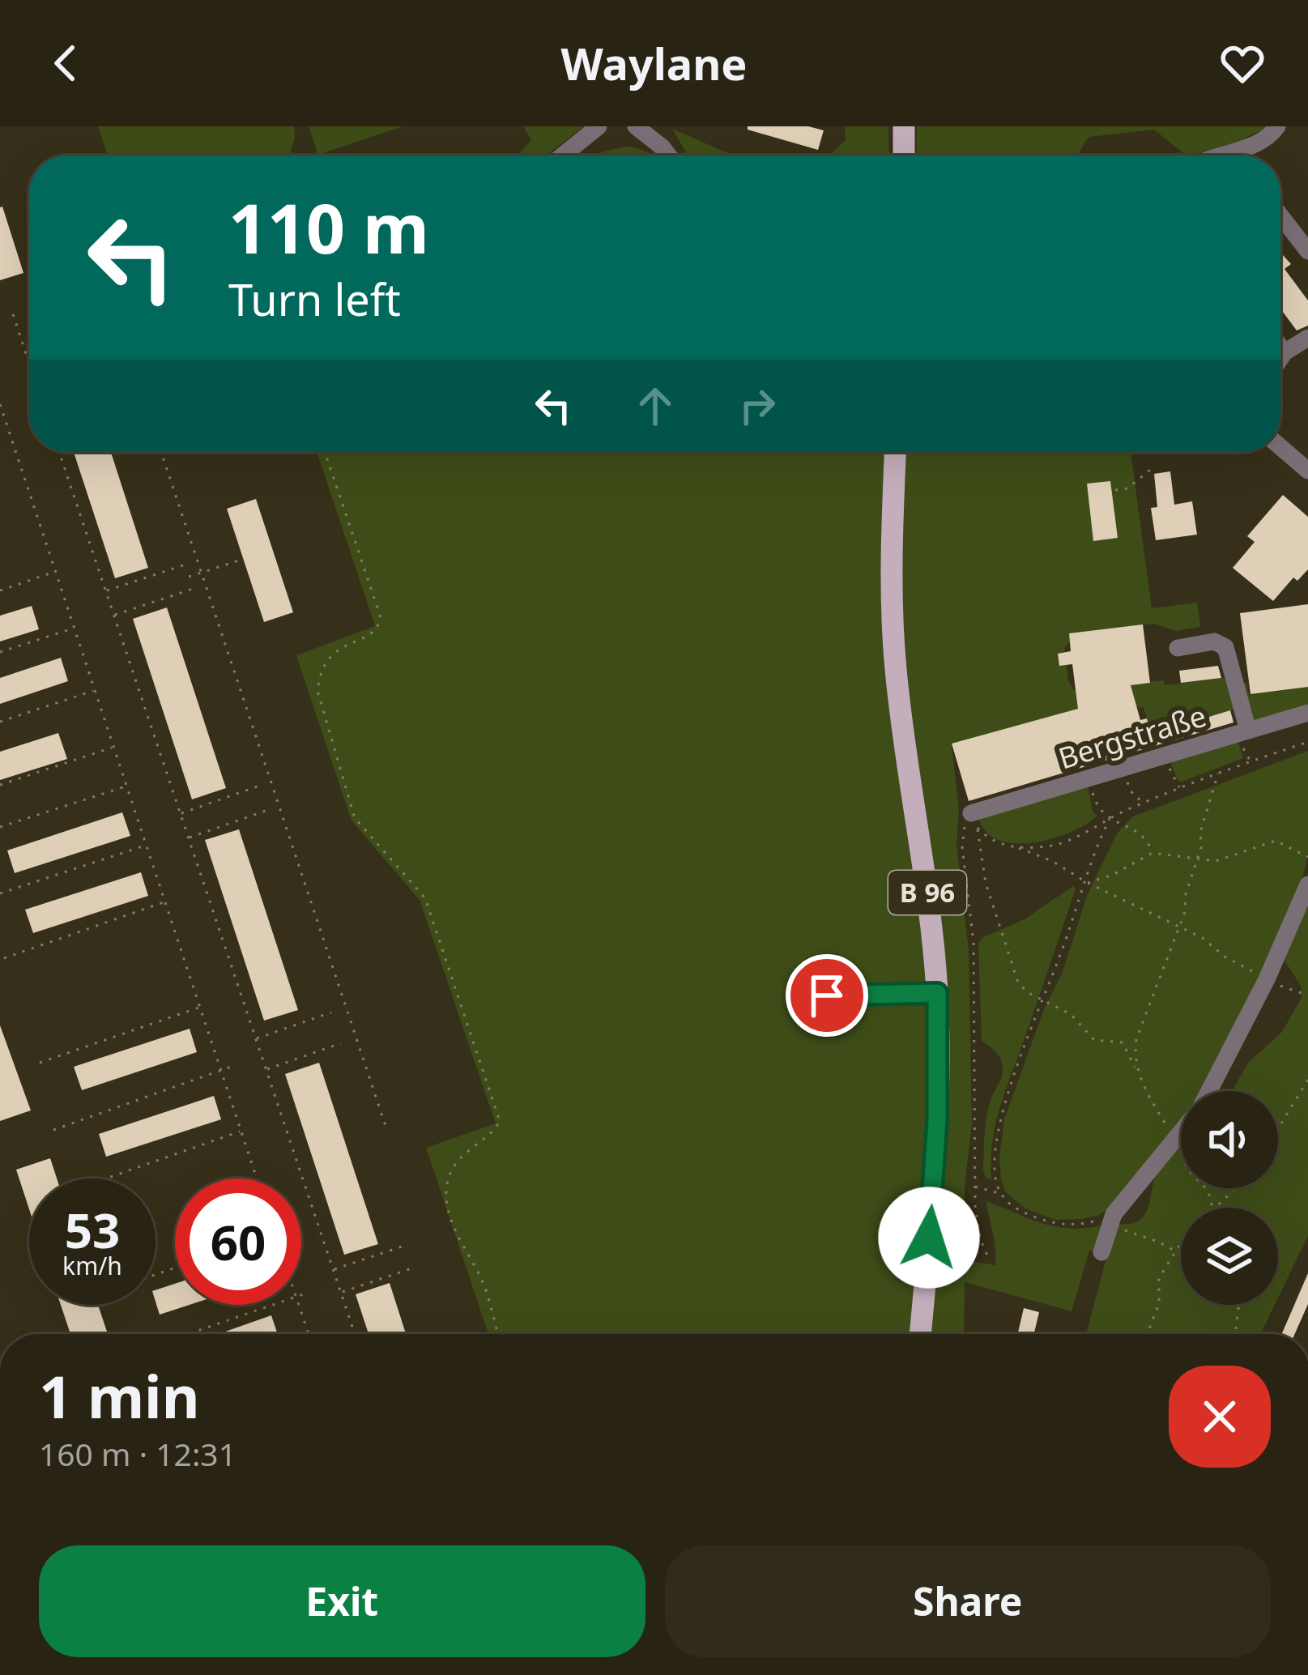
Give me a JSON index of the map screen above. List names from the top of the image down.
{
  "streets": {
    "main road": ["B 96"],
    "street": ["Bergstraße"]
  },
  "page": {
    "header": "Waylane",
    "turn": ["110 m", "Turn left"],
    "speed": "53 km/h",
    "limit": "60",
    "heading": ["1 min", "160 m · 12:31"],
    "buttons": ["Exit", "Share"]
  }
}
